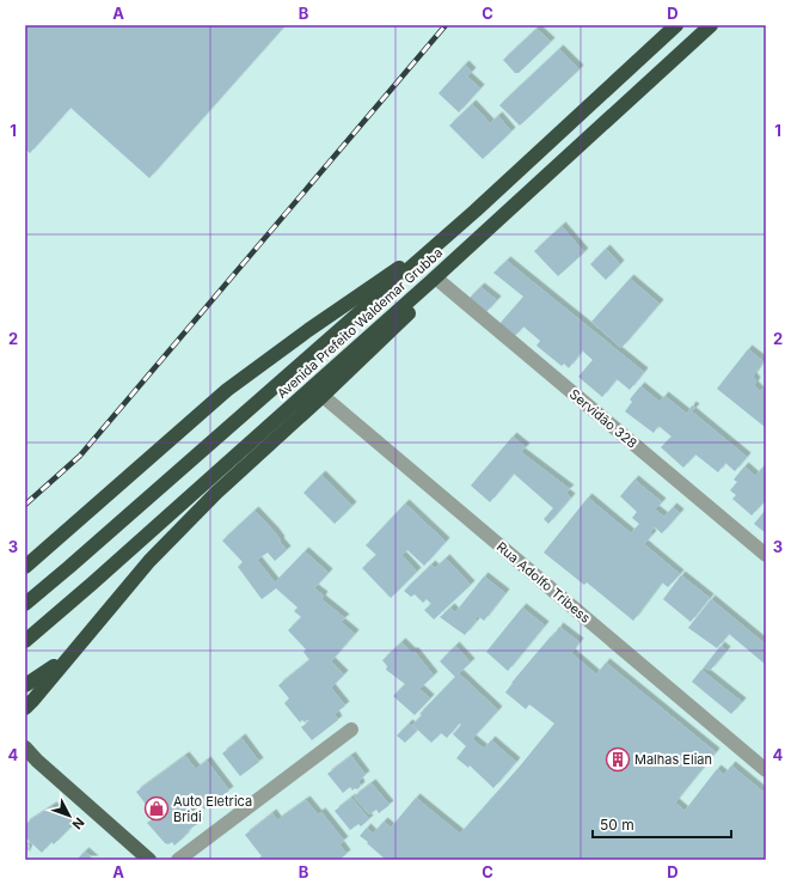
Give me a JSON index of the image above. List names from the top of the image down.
{
  "streets": {
    "highway": ["Avenida Prefeito Waldemar Grubba"],
    "street": ["Servidão 328", "Rua Adolfo Tribess"]
  },
  "places": {
    "building": ["Malhas Elian"],
    "shop": ["Auto Eletrica Bridi"]
  },
  "scale_bar": "50 m",
  "north": "bottom right",
  "grid": {
    "columns": [
      "A",
      "B",
      "C",
      "D"
    ],
    "rows": [
      "1",
      "2",
      "3",
      "4"
    ]
  }
}
